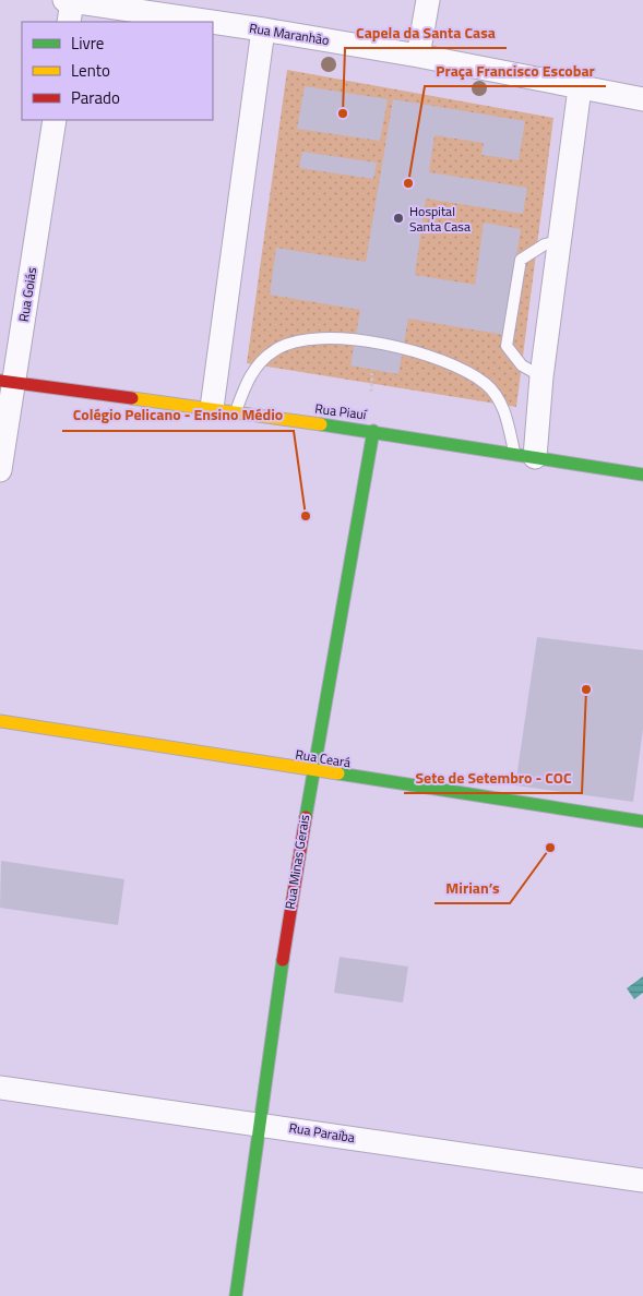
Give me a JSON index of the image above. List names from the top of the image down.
{
  "streets": {
    "street": [
      "Rua Maranhão",
      "Rua Goiás",
      "Rua Piauí",
      "Rua Ceará",
      "Rua Minas Gerais",
      "Rua Paraíba"
    ]
  },
  "crossings": [
    ["Rua Goiás", "Rua Piauí"],
    ["Rua Piauí", "Rua Minas Gerais"],
    ["Rua Ceará", "Rua Minas Gerais"],
    ["Rua Minas Gerais", "Rua Paraíba"]
  ],
  "places": [
    "Capela da Santa Casa",
    "Praça Francisco Escobar",
    "Hospital Santa Casa",
    "Colégio Pelicano - Ensino Médio",
    "Sete de Setembro - COC",
    "Mirian’s"
  ],
  "legend": ["Livre", "Lento", "Parado"]
}
